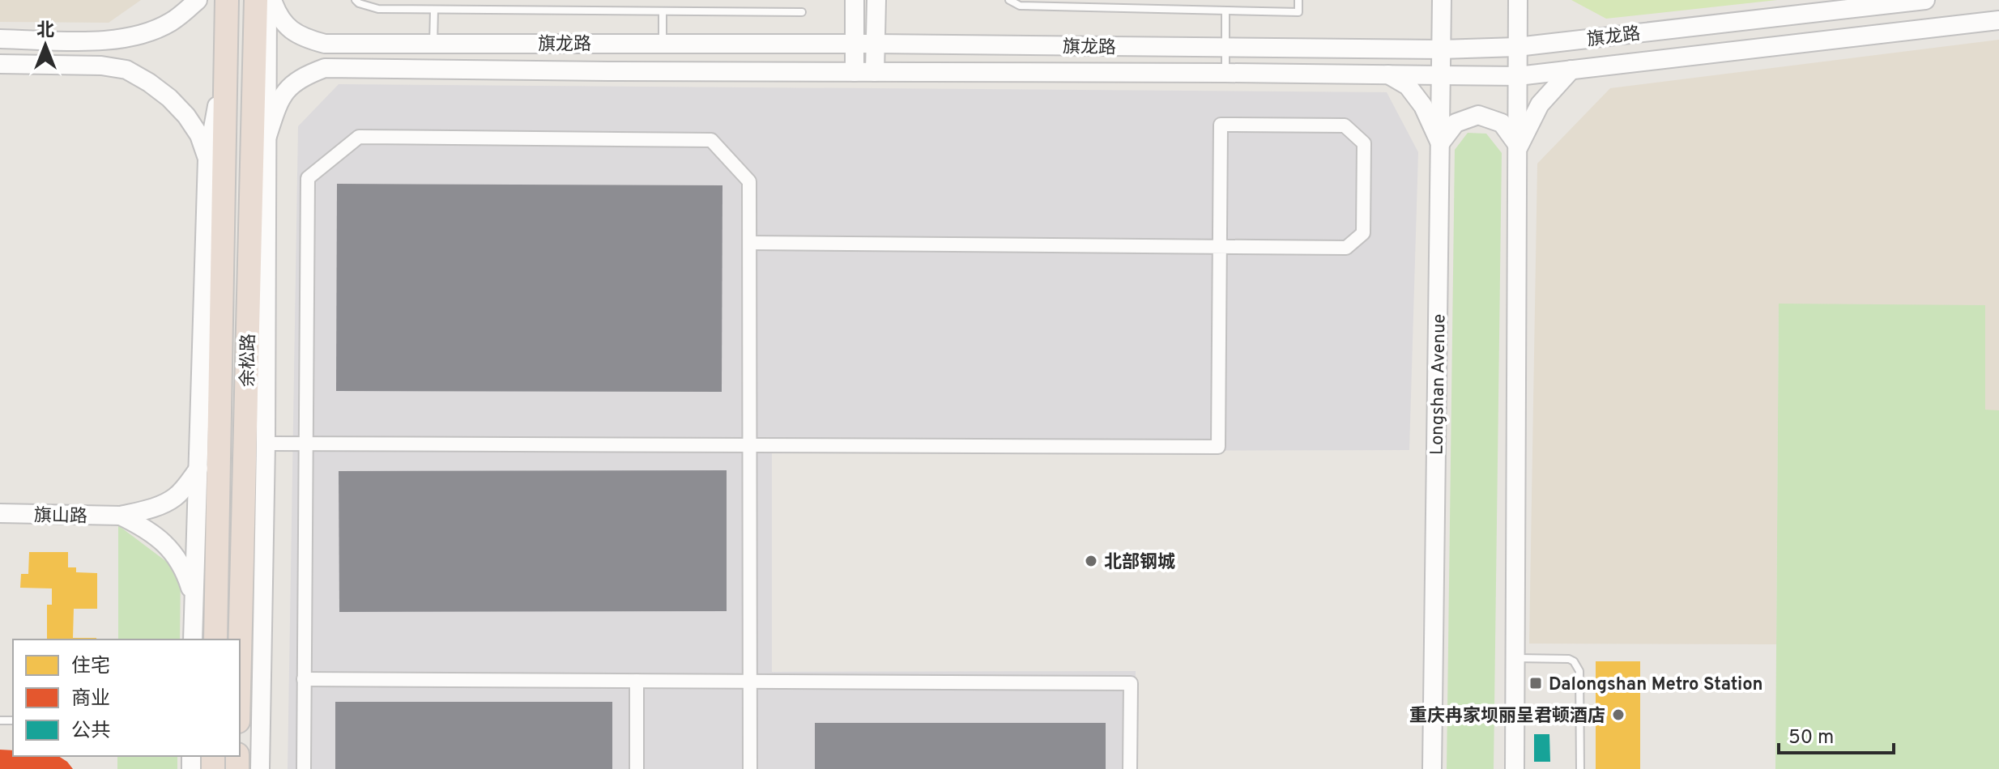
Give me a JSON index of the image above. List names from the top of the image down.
{
  "streets": {
    "highway": ["余松路"],
    "main road": ["旗龙路", "Longshan Avenue", "旗山路"]
  },
  "crossings": [
    ["旗龙路", "Longshan Avenue"]
  ],
  "places": {
    "other": ["北部钢城", "重庆冉家坝丽呈君顿酒店"],
    "transit": ["Dalongshan Metro Station"]
  },
  "legend": ["住宅", "商业", "公共"],
  "scale_bar": "50 m",
  "north": "top"
}
